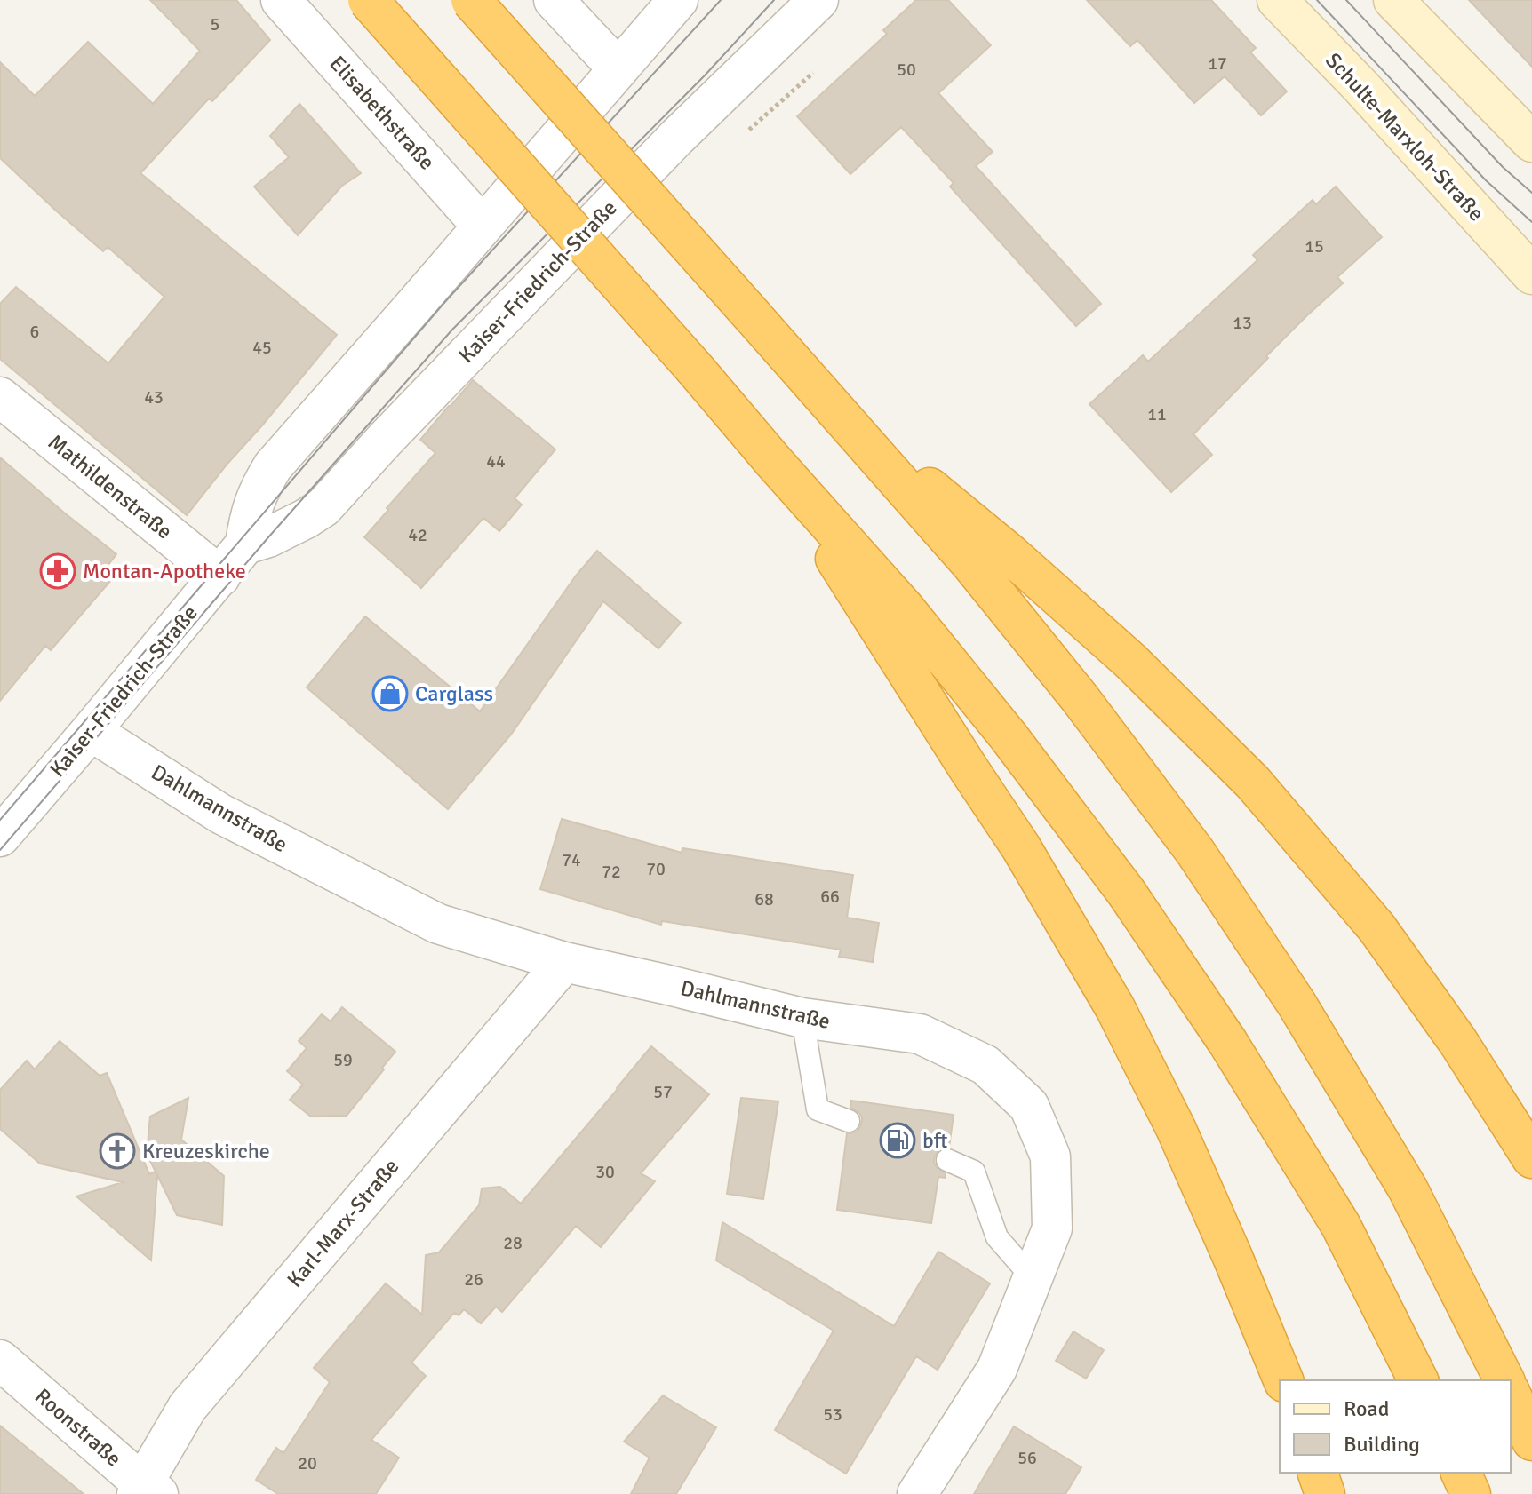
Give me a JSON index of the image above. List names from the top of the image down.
{
  "streets": {
    "main road": ["Schulte-Marxloh-Straße"],
    "street": [
      "Elisabethstraße",
      "Kaiser-Friedrich-Straße",
      "Mathildenstraße",
      "Dahlmannstraße",
      "Karl-Marx-Straße",
      "Roonstraße"
    ]
  },
  "crossings": [
    ["Elisabethstraße", "Kaiser-Friedrich-Straße"],
    ["Kaiser-Friedrich-Straße", "Mathildenstraße"],
    ["Kaiser-Friedrich-Straße", "Dahlmannstraße"],
    ["Dahlmannstraße", "Karl-Marx-Straße"],
    ["Karl-Marx-Straße", "Roonstraße"]
  ],
  "places": {
    "pharmacy": ["Montan-Apotheke"],
    "shop": ["Carglass"],
    "fuel station": ["bft"],
    "church": ["Kreuzeskirche"]
  },
  "house_numbers": [
    "5",
    "17",
    "50",
    "15",
    "13",
    "6",
    "45",
    "43",
    "11",
    "44",
    "42",
    "74",
    "70",
    "72",
    "66",
    "68",
    "59",
    "57",
    "30",
    "28",
    "26",
    "53",
    "56",
    "20"
  ],
  "legend": ["Road", "Building"]
}
